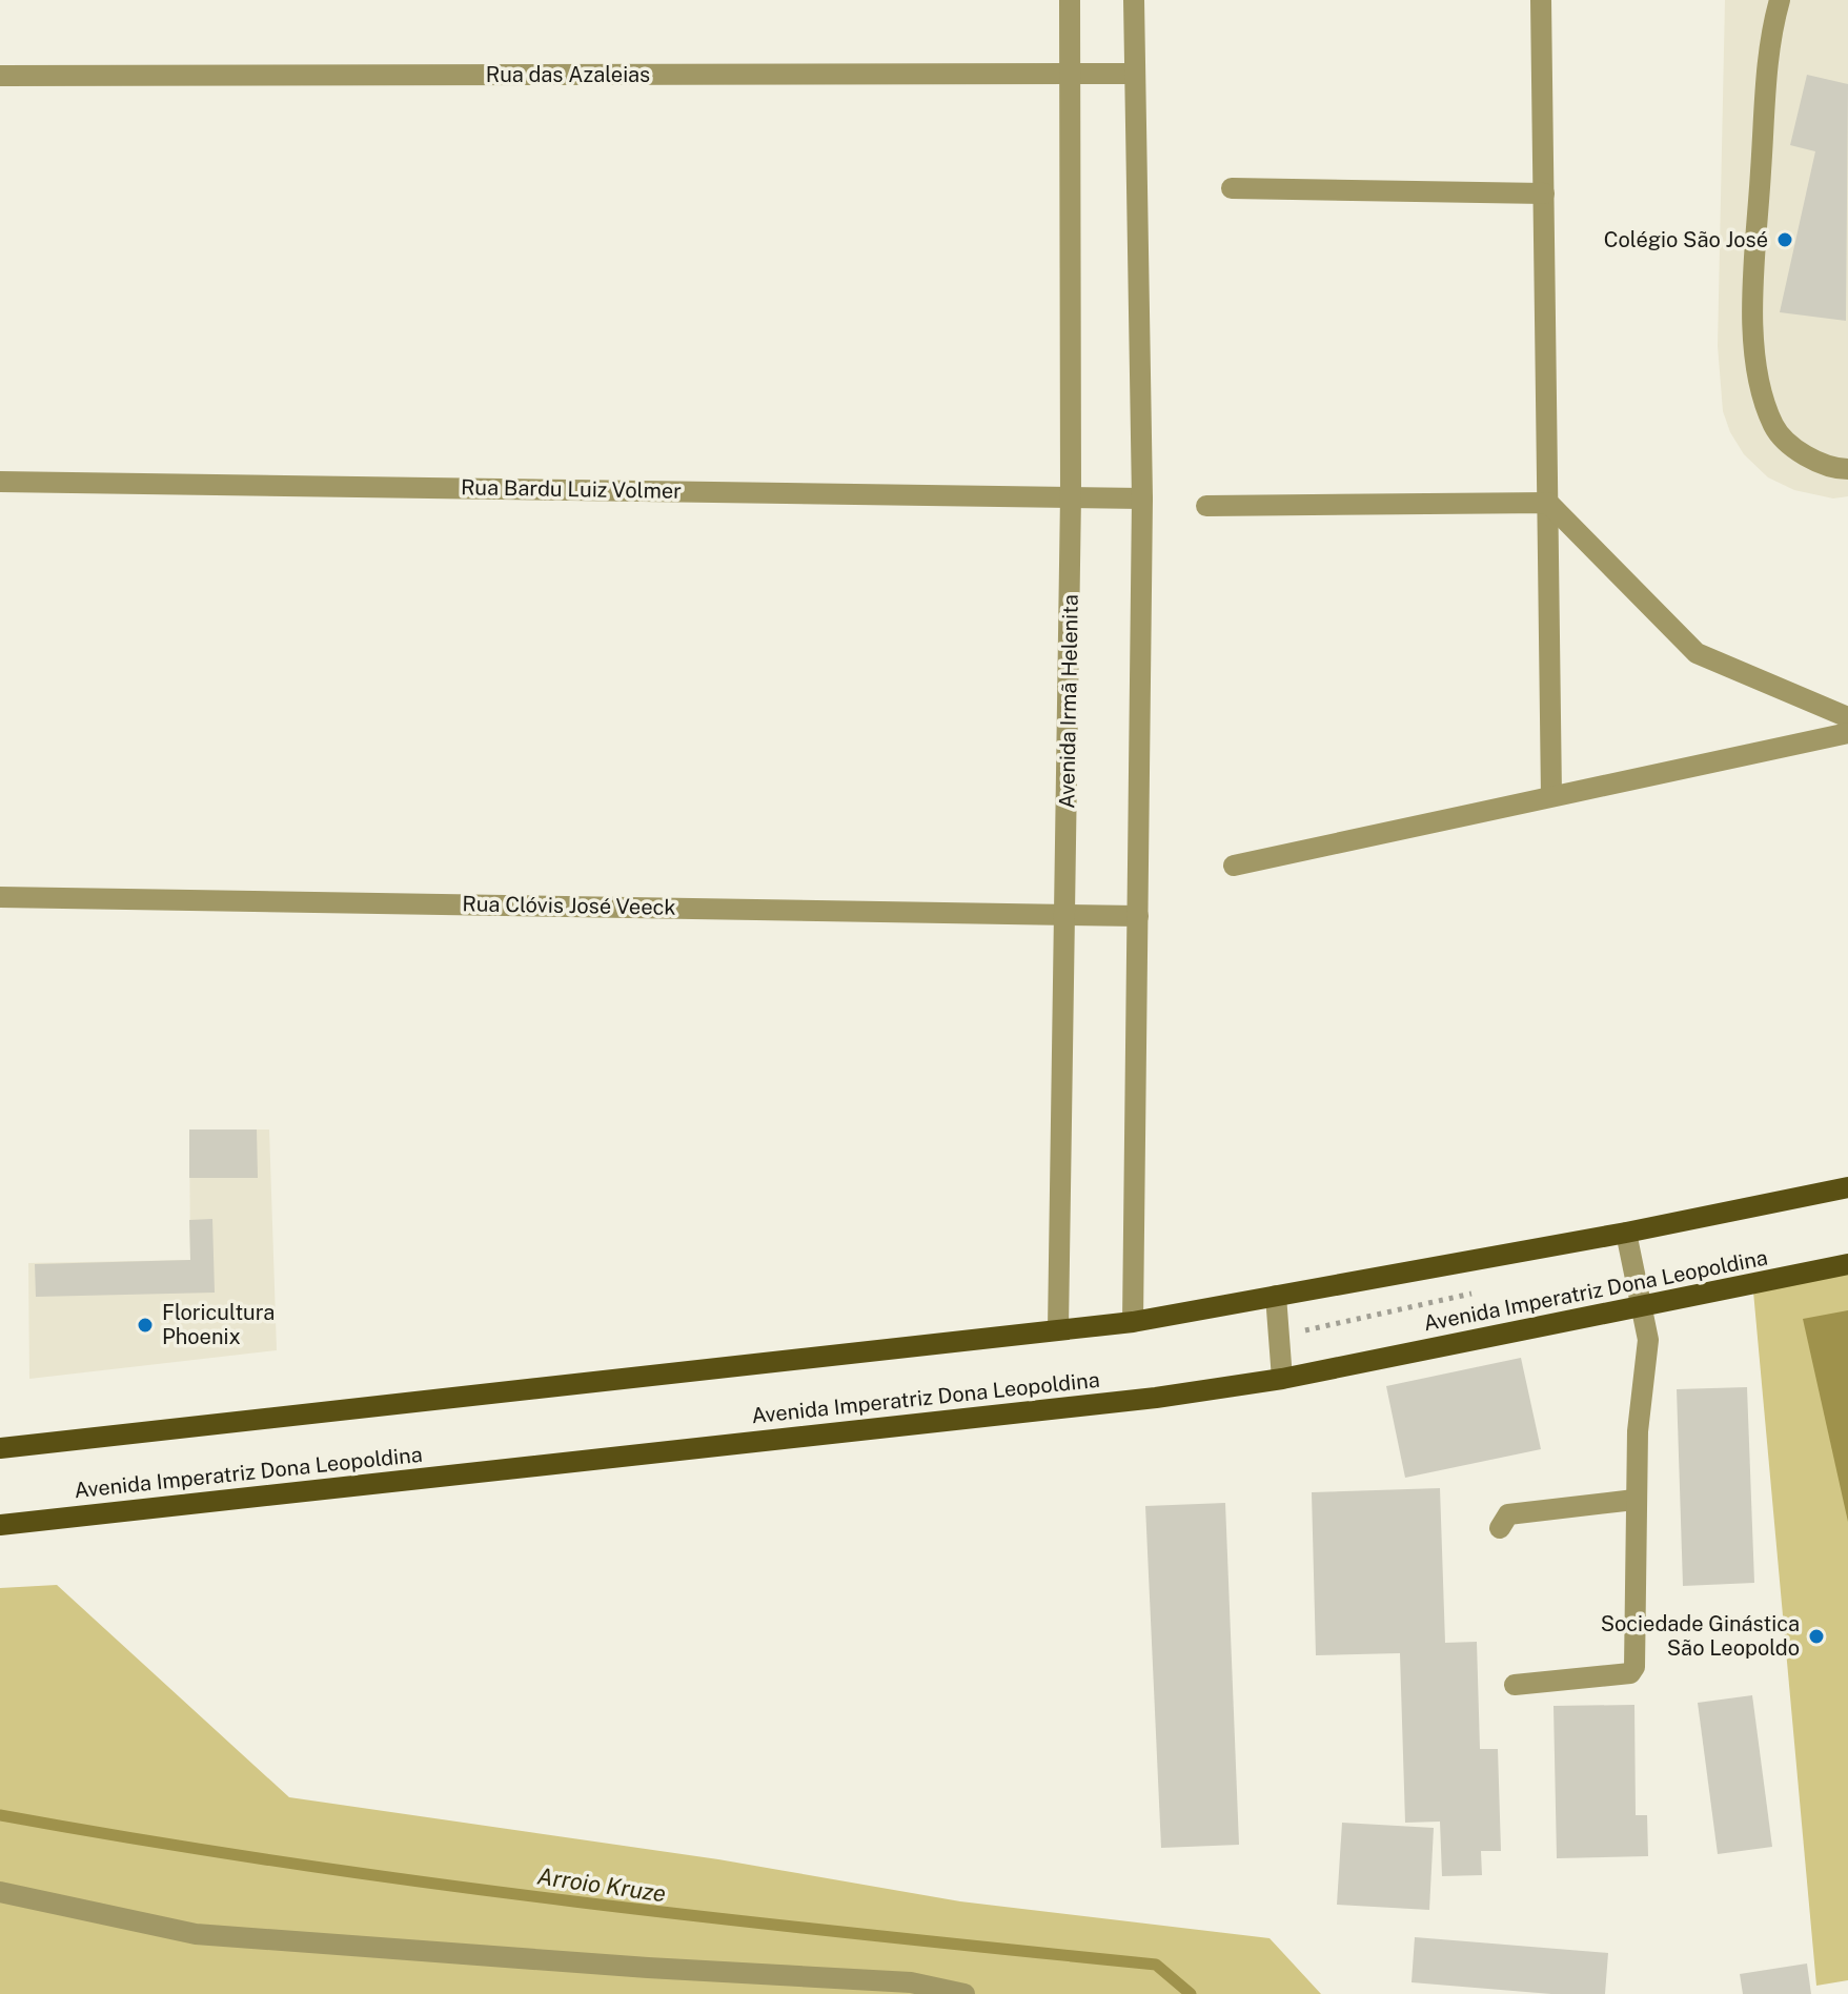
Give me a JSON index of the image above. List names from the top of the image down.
{
  "streets": {
    "main road": ["Avenida Imperatriz Dona Leopoldina"],
    "street": [
      "Rua das Azaleias",
      "Rua Bardu Luiz Volmer",
      "Avenida Irmã Helenita",
      "Rua Clóvis José Veeck"
    ]
  },
  "crossings": [
    ["Rua das Azaleias", "Avenida Irmã Helenita"],
    ["Rua Bardu Luiz Volmer", "Avenida Irmã Helenita"],
    ["Avenida Irmã Helenita", "Rua Clóvis José Veeck"]
  ],
  "water": ["Arroio Kruze"],
  "places": ["Colégio São José", "Floricultura Phoenix", "Sociedade Ginástica São Leopoldo"]
}
